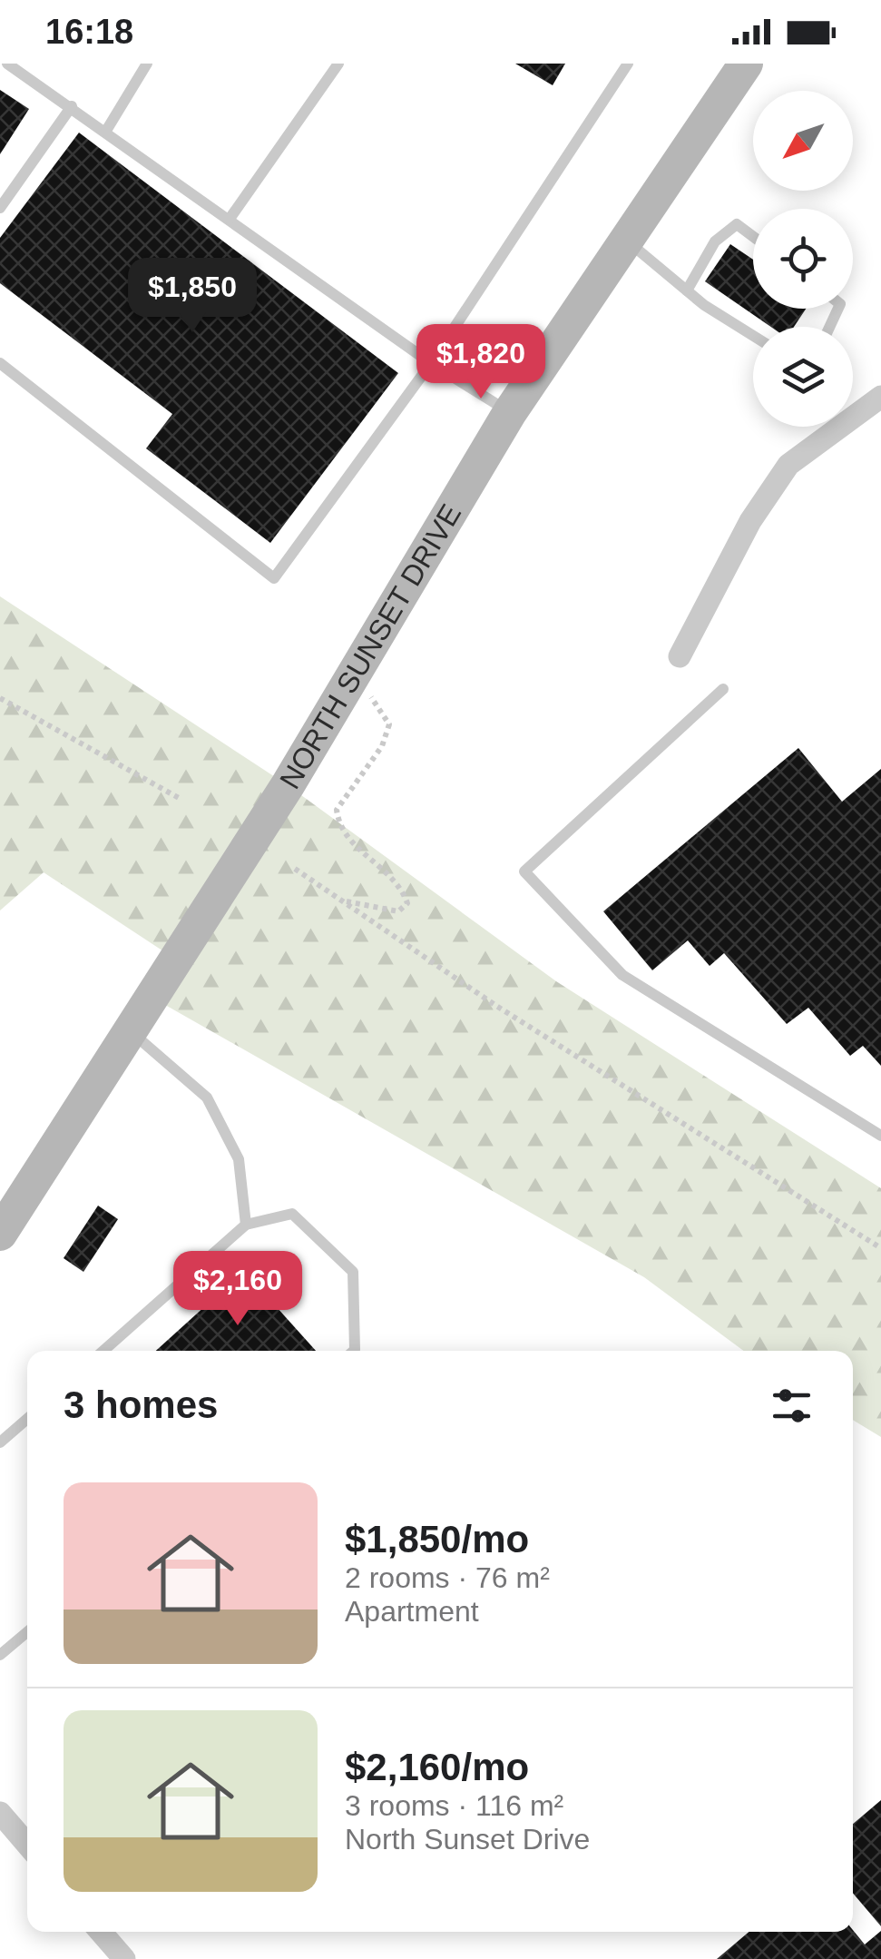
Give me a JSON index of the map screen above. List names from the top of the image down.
{
  "streets": {
    "main road": ["NORTH SUNSET DRIVE"]
  },
  "north": "bottom left",
  "page": {
    "status": "16:18",
    "price": ["$1,850", "$1,820", "$2,160"],
    "heading": "3 homes",
    "list": [
      {
        "name": "$1,850/mo",
        "note": "2 rooms · 76 m² · Apartment"
      },
      {
        "name": "$2,160/mo",
        "note": "3 rooms · 116 m² · North Sunset Drive"
      }
    ]
  }
}
